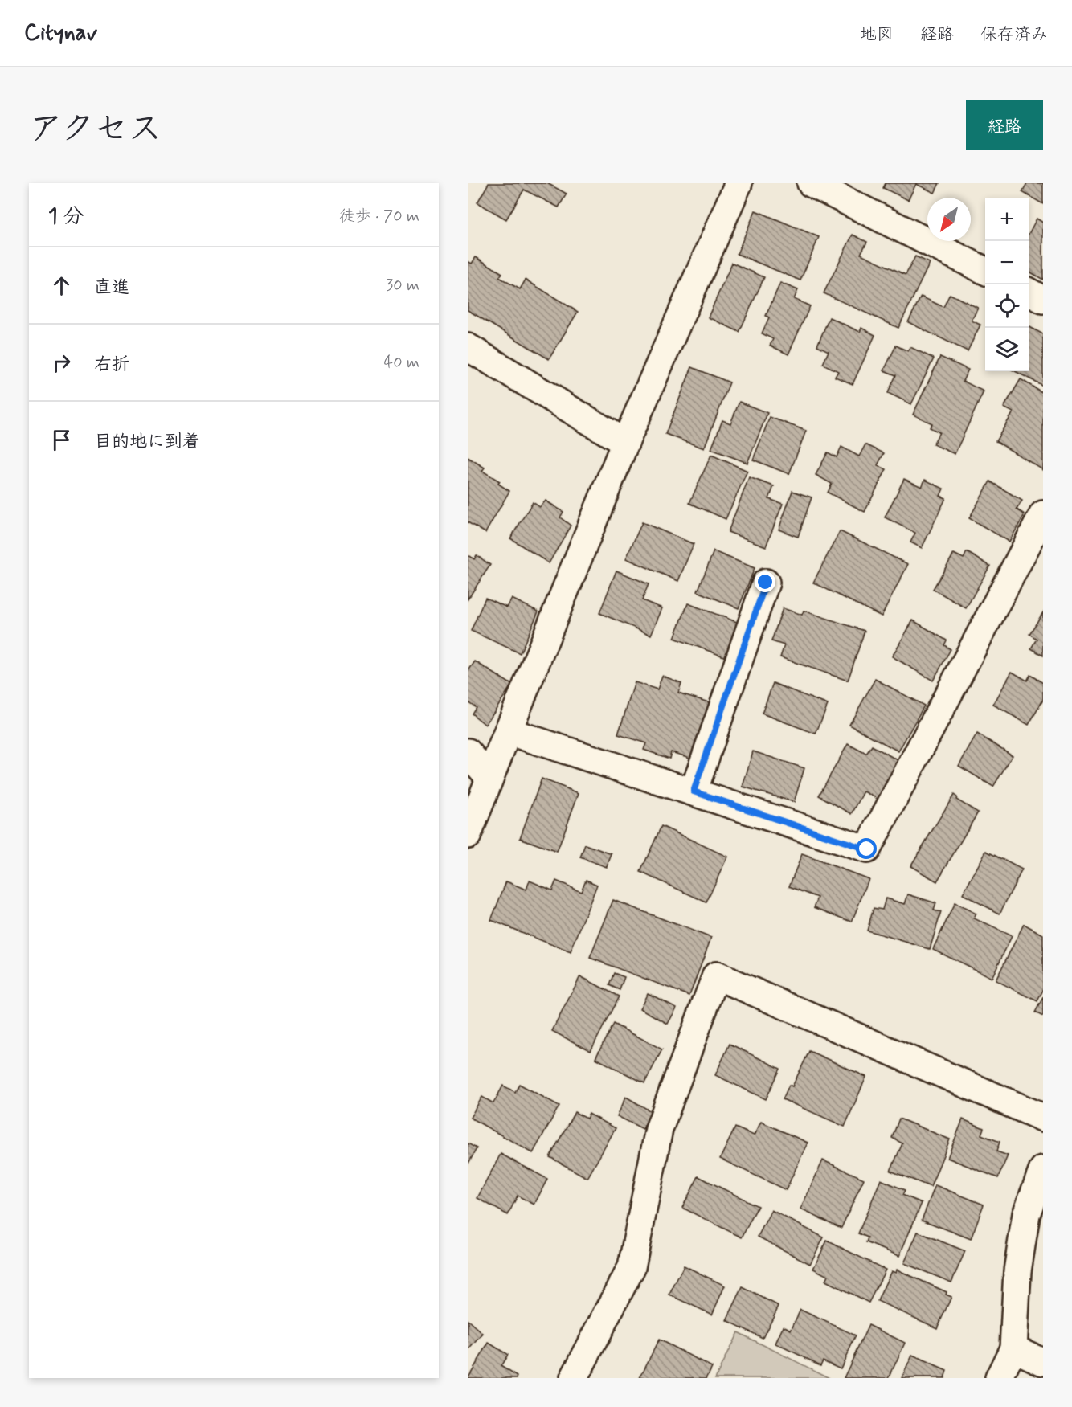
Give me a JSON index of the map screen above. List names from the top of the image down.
{
  "north": "bottom left",
  "page": {
    "header": "Citynav",
    "nav": ["地図", "経路", "保存済み"],
    "title": "アクセス",
    "buttons": "経路",
    "heading": ["1 分", "徒歩 · 70 m"],
    "map_buttons": ["+", "−"],
    "list": [
      ["直進", "30 m"],
      ["右折", "40 m"],
      "目的地に到着"
    ]
  }
}
